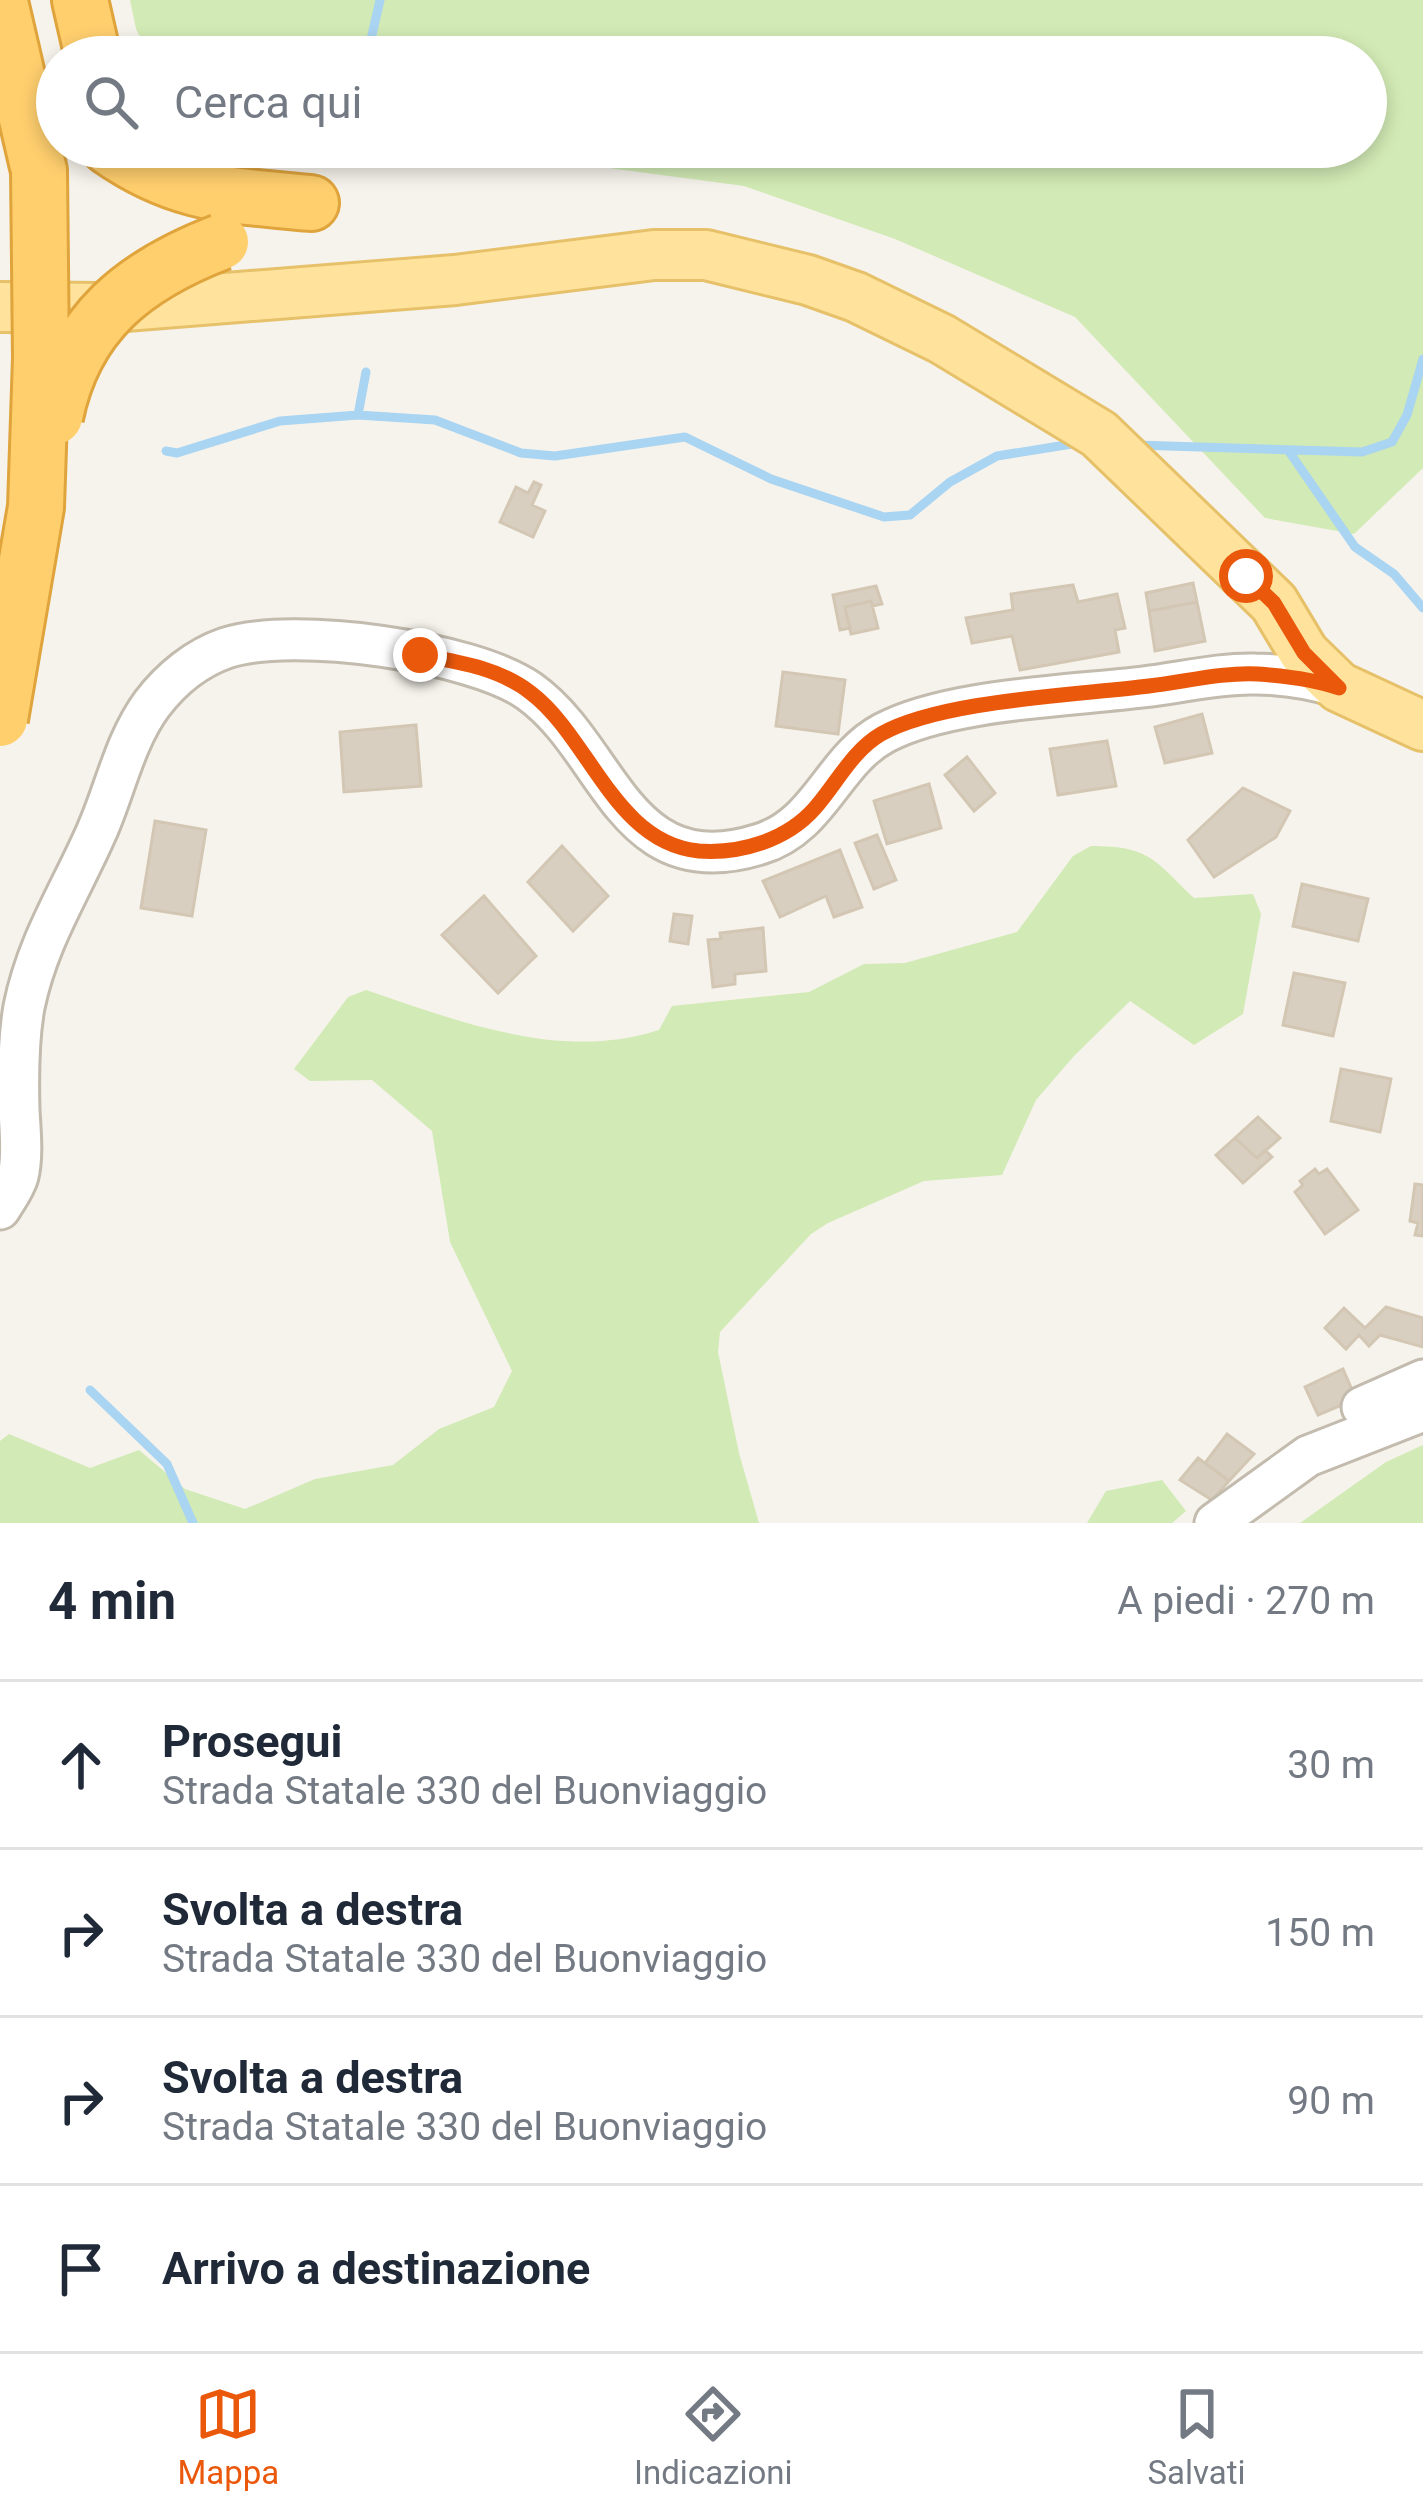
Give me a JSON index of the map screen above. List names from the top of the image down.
{
  "page": {
    "search": "Cerca qui",
    "heading": ["4 min", "A piedi · 270 m"],
    "list": [
      ["Prosegui", "Strada Statale 330 del Buonviaggio", "30 m"],
      ["Svolta a destra", "Strada Statale 330 del Buonviaggio", "150 m"],
      ["Svolta a destra", "Strada Statale 330 del Buonviaggio", "90 m"],
      "Arrivo a destinazione"
    ],
    "nav": ["Mappa", "Indicazioni", "Salvati"]
  }
}
